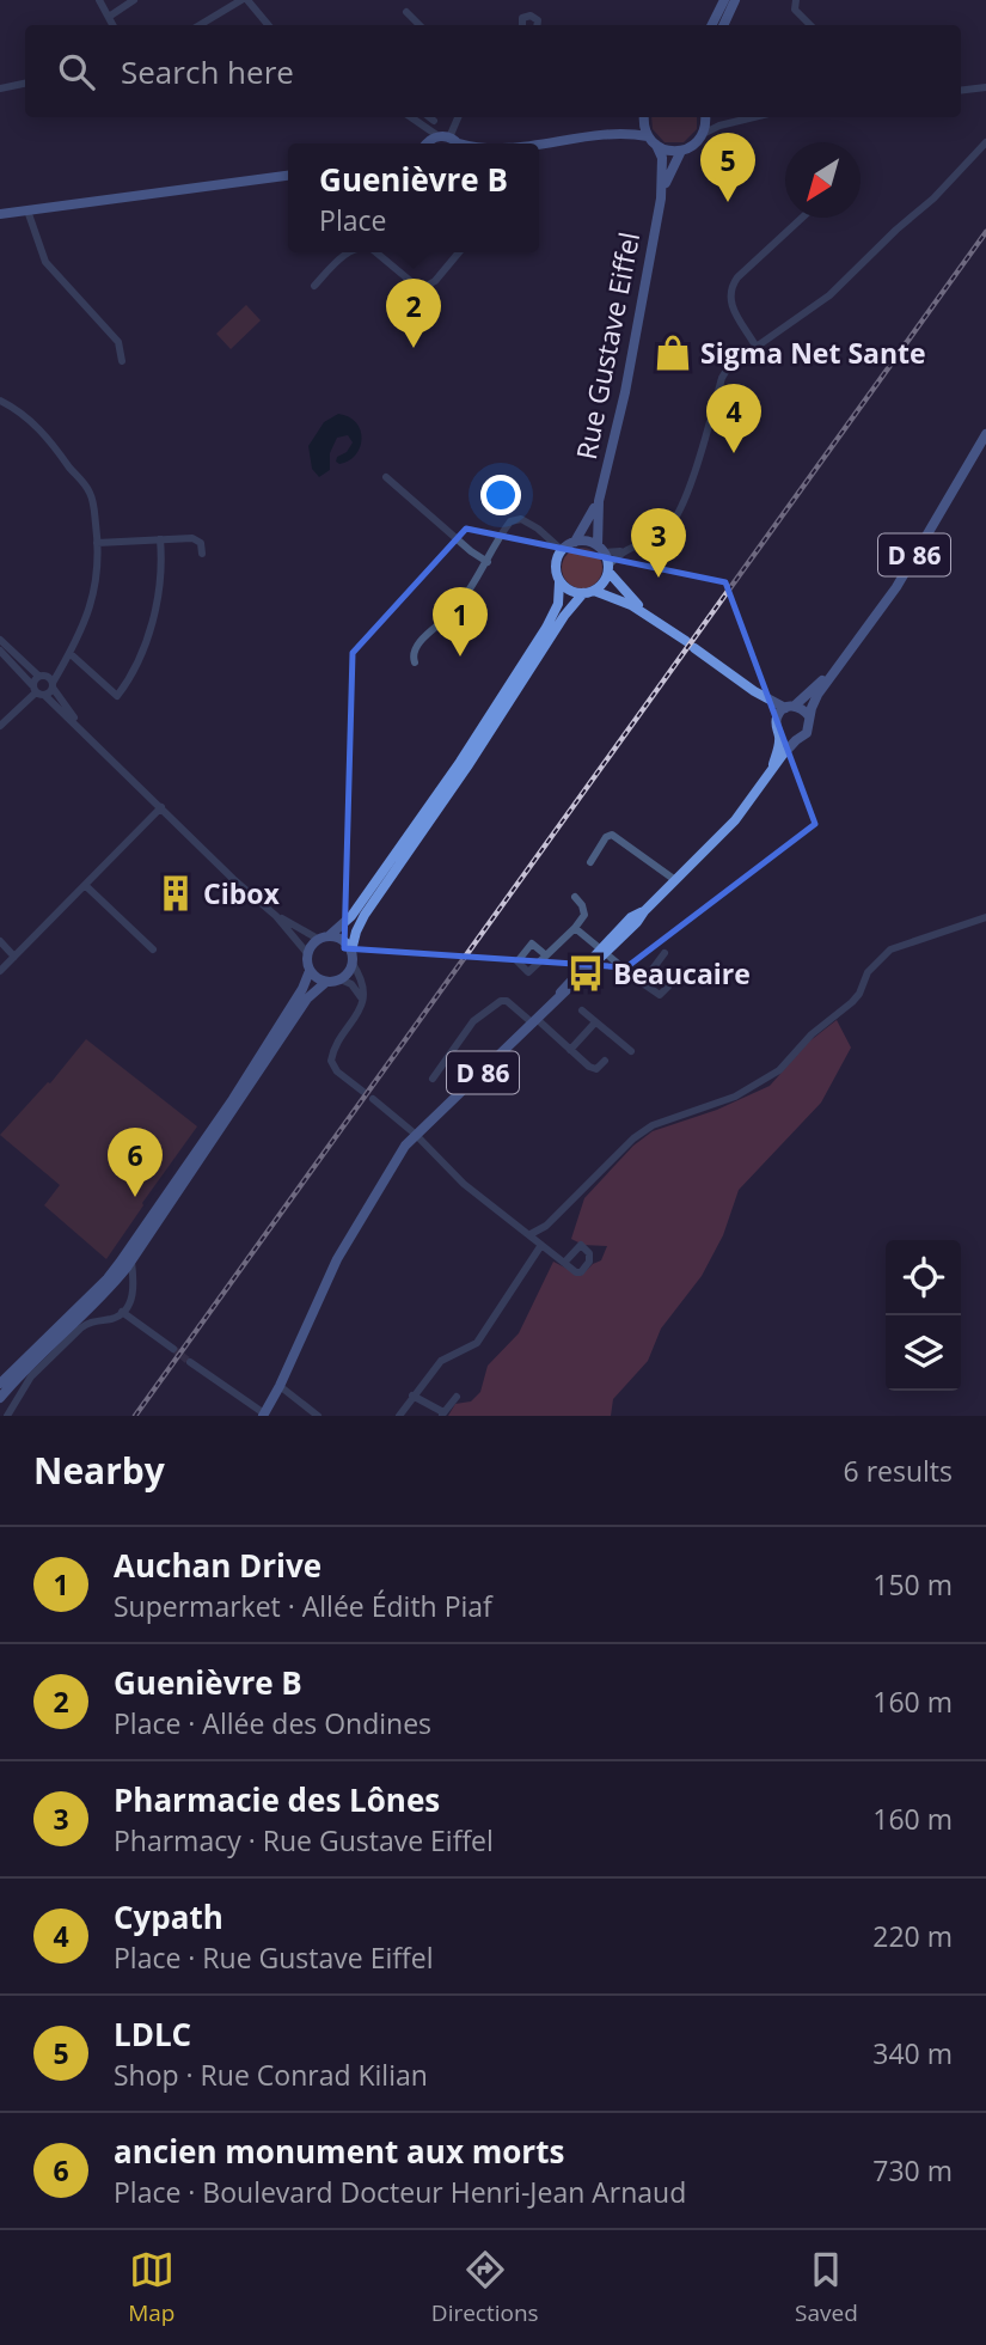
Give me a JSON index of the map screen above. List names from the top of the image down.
{
  "streets": {
    "main road": ["Rue Gustave Eiffel", "D 86"]
  },
  "places": {
    "shop": ["Sigma Net Sante"],
    "building": ["Cibox"],
    "bus stop": ["Beaucaire"]
  },
  "north": "bottom left",
  "page": {
    "search": "Search here",
    "pins": [
      "5",
      "2",
      "4",
      "3",
      "1",
      "6"
    ],
    "popup": ["Guenièvre B", "Place"],
    "heading": ["Nearby", "6 results"],
    "list": [
      {
        "mark": "1",
        "name": "Auchan Drive",
        "note": "Supermarket · Allée Édith Piaf",
        "value": "150 m"
      },
      {
        "mark": "2",
        "name": "Guenièvre B",
        "note": "Place · Allée des Ondines",
        "value": "160 m"
      },
      {
        "mark": "3",
        "name": "Pharmacie des Lônes",
        "note": "Pharmacy · Rue Gustave Eiffel",
        "value": "160 m"
      },
      {
        "mark": "4",
        "name": "Cypath",
        "note": "Place · Rue Gustave Eiffel",
        "value": "220 m"
      },
      {
        "mark": "5",
        "name": "LDLC",
        "note": "Shop · Rue Conrad Kilian",
        "value": "340 m"
      },
      {
        "mark": "6",
        "name": "ancien monument aux morts",
        "note": "Place · Boulevard Docteur Henri-Jean Arnaud",
        "value": "730 m"
      }
    ],
    "nav": ["Map", "Directions", "Saved"]
  }
}
